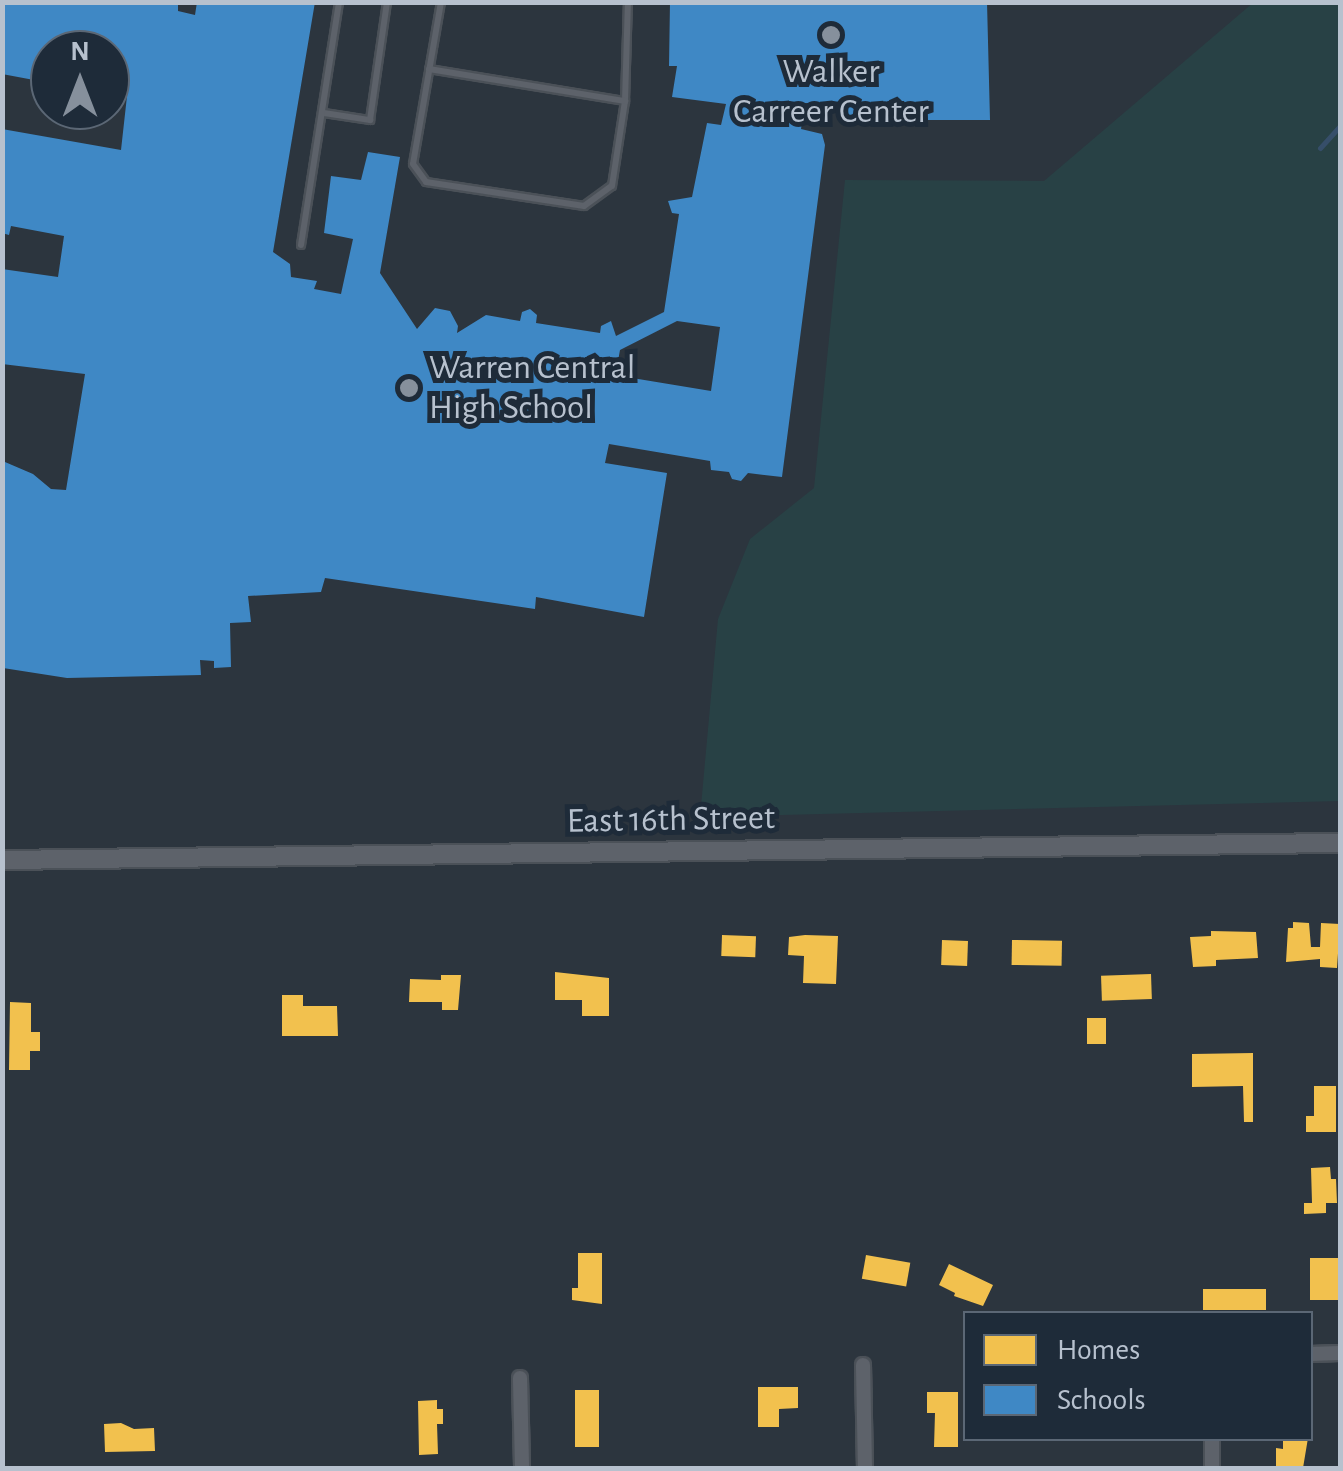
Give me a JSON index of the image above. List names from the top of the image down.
{
  "streets": {
    "street": ["East 16th Street"]
  },
  "places": ["Walker Carreer Center", "Warren Central High School"],
  "legend": ["Homes", "Schools"],
  "north": "top"
}
